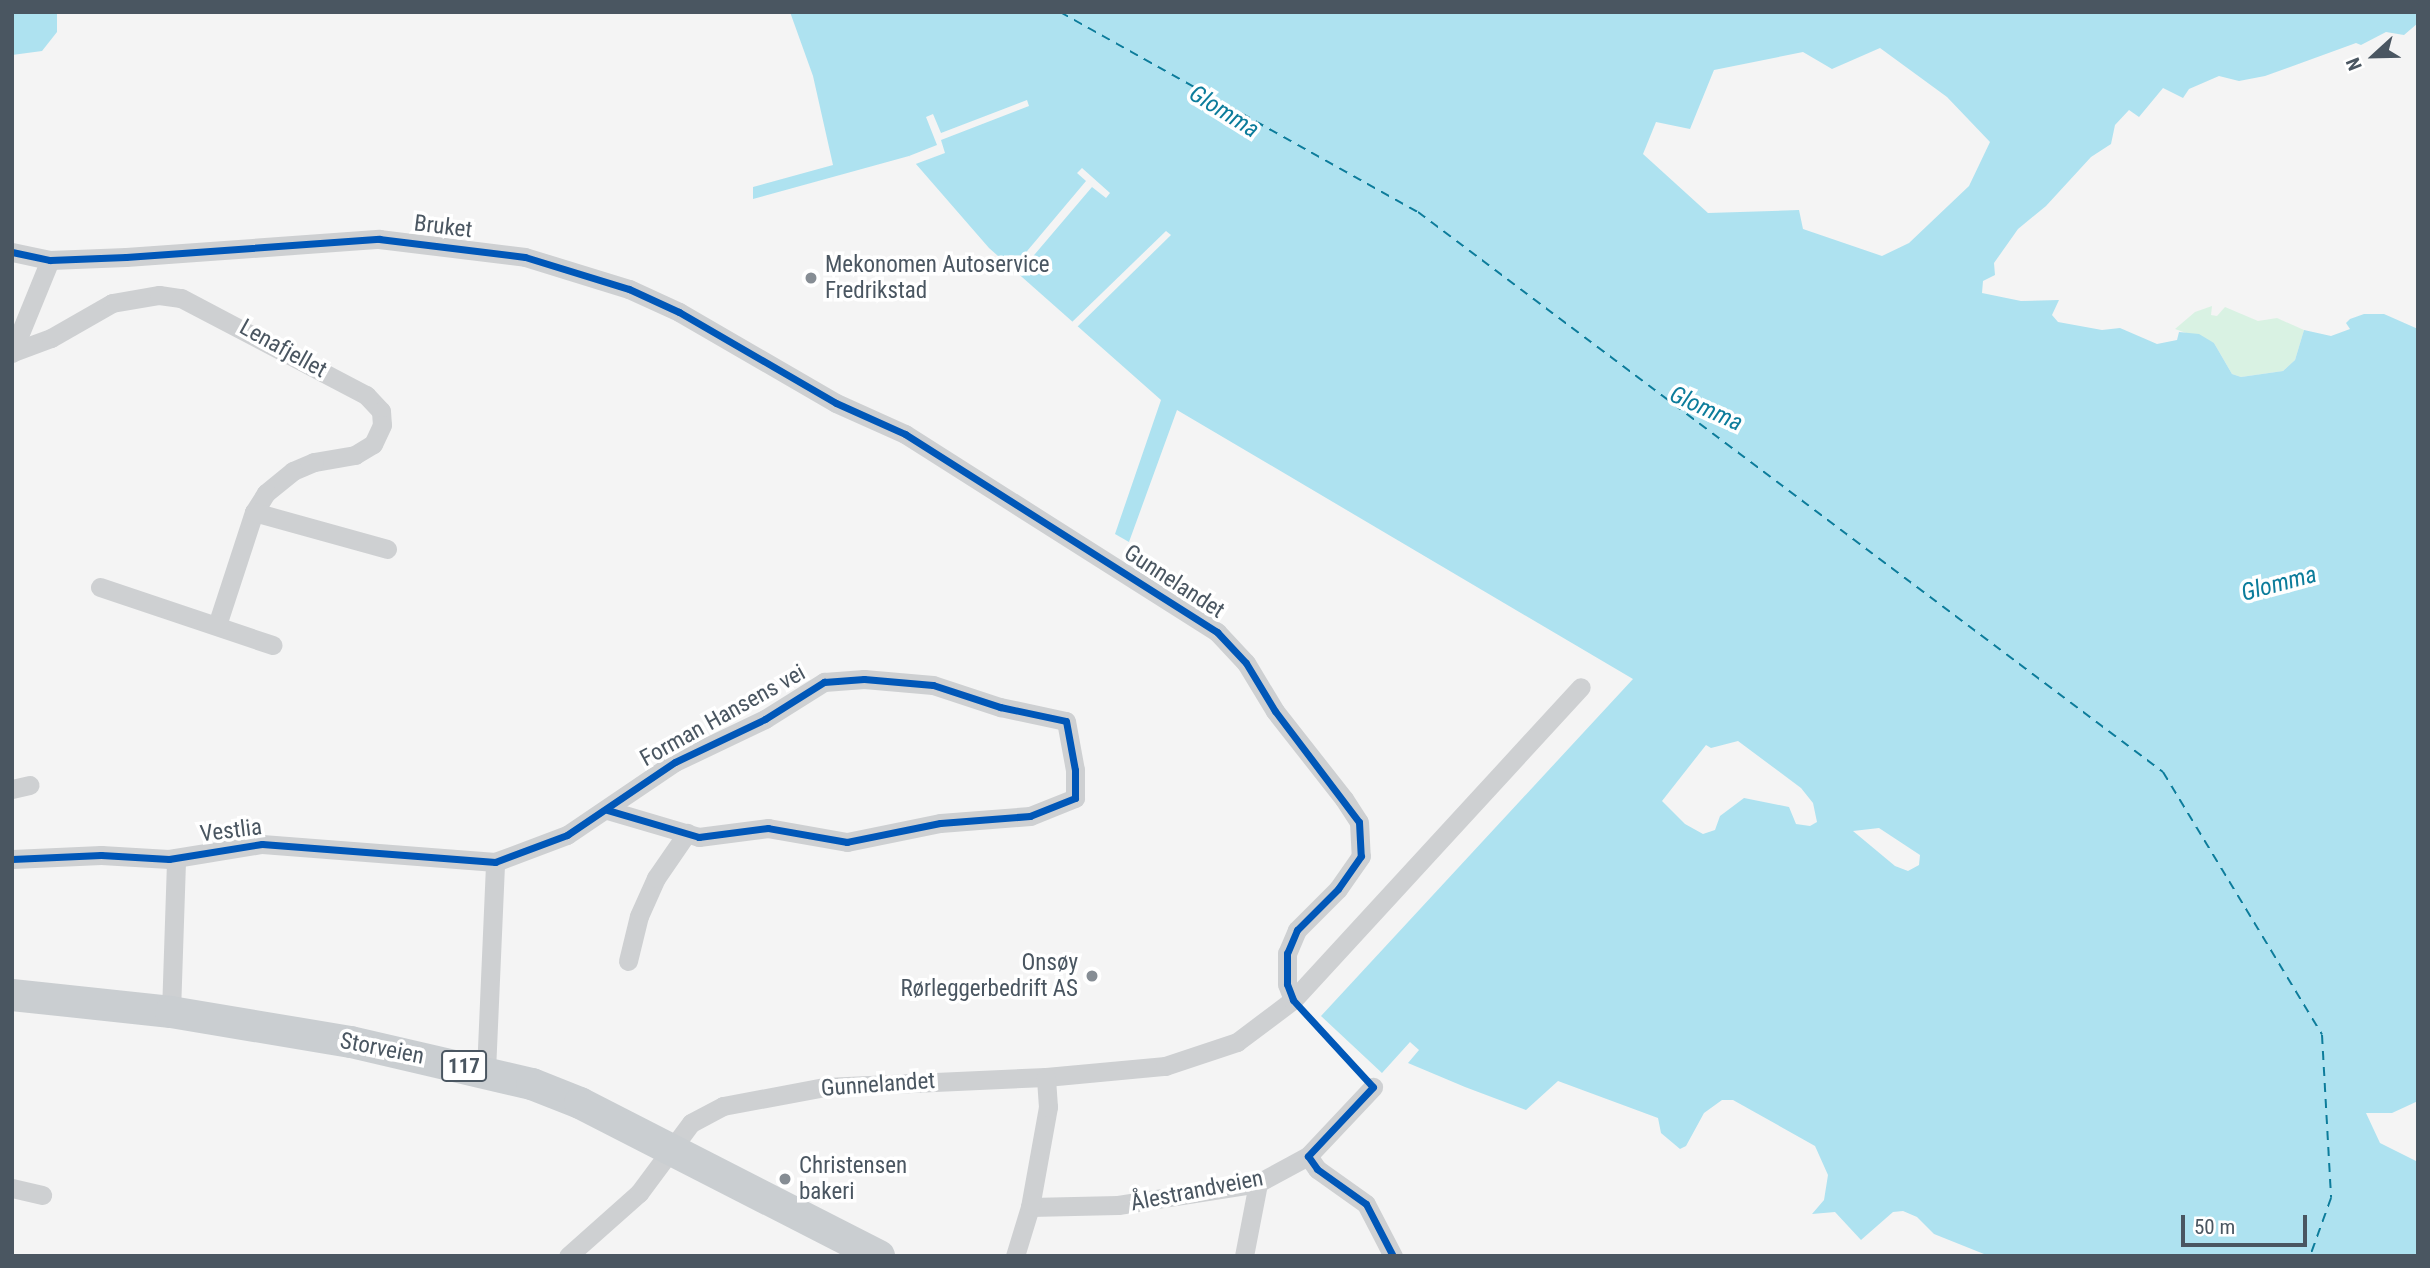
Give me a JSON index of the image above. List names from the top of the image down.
{
  "streets": {
    "main road": ["Storveien", "117"],
    "street": [
      "Bruket",
      "Lenafjellet",
      "Gunnelandet",
      "Forman Hansens vei",
      "Vestlia",
      "Ålestrandveien"
    ]
  },
  "crossings": [
    ["Bruket", "Gunnelandet"],
    ["Gunnelandet", "Storveien"],
    ["Forman Hansens vei", "Vestlia"]
  ],
  "water": ["Glomma"],
  "places": ["Mekonomen Autoservice Fredrikstad", "Onsøy Rørleggerbedrift AS", "Christensen bakeri"],
  "scale_bar": "50 m",
  "north": "left"
}
